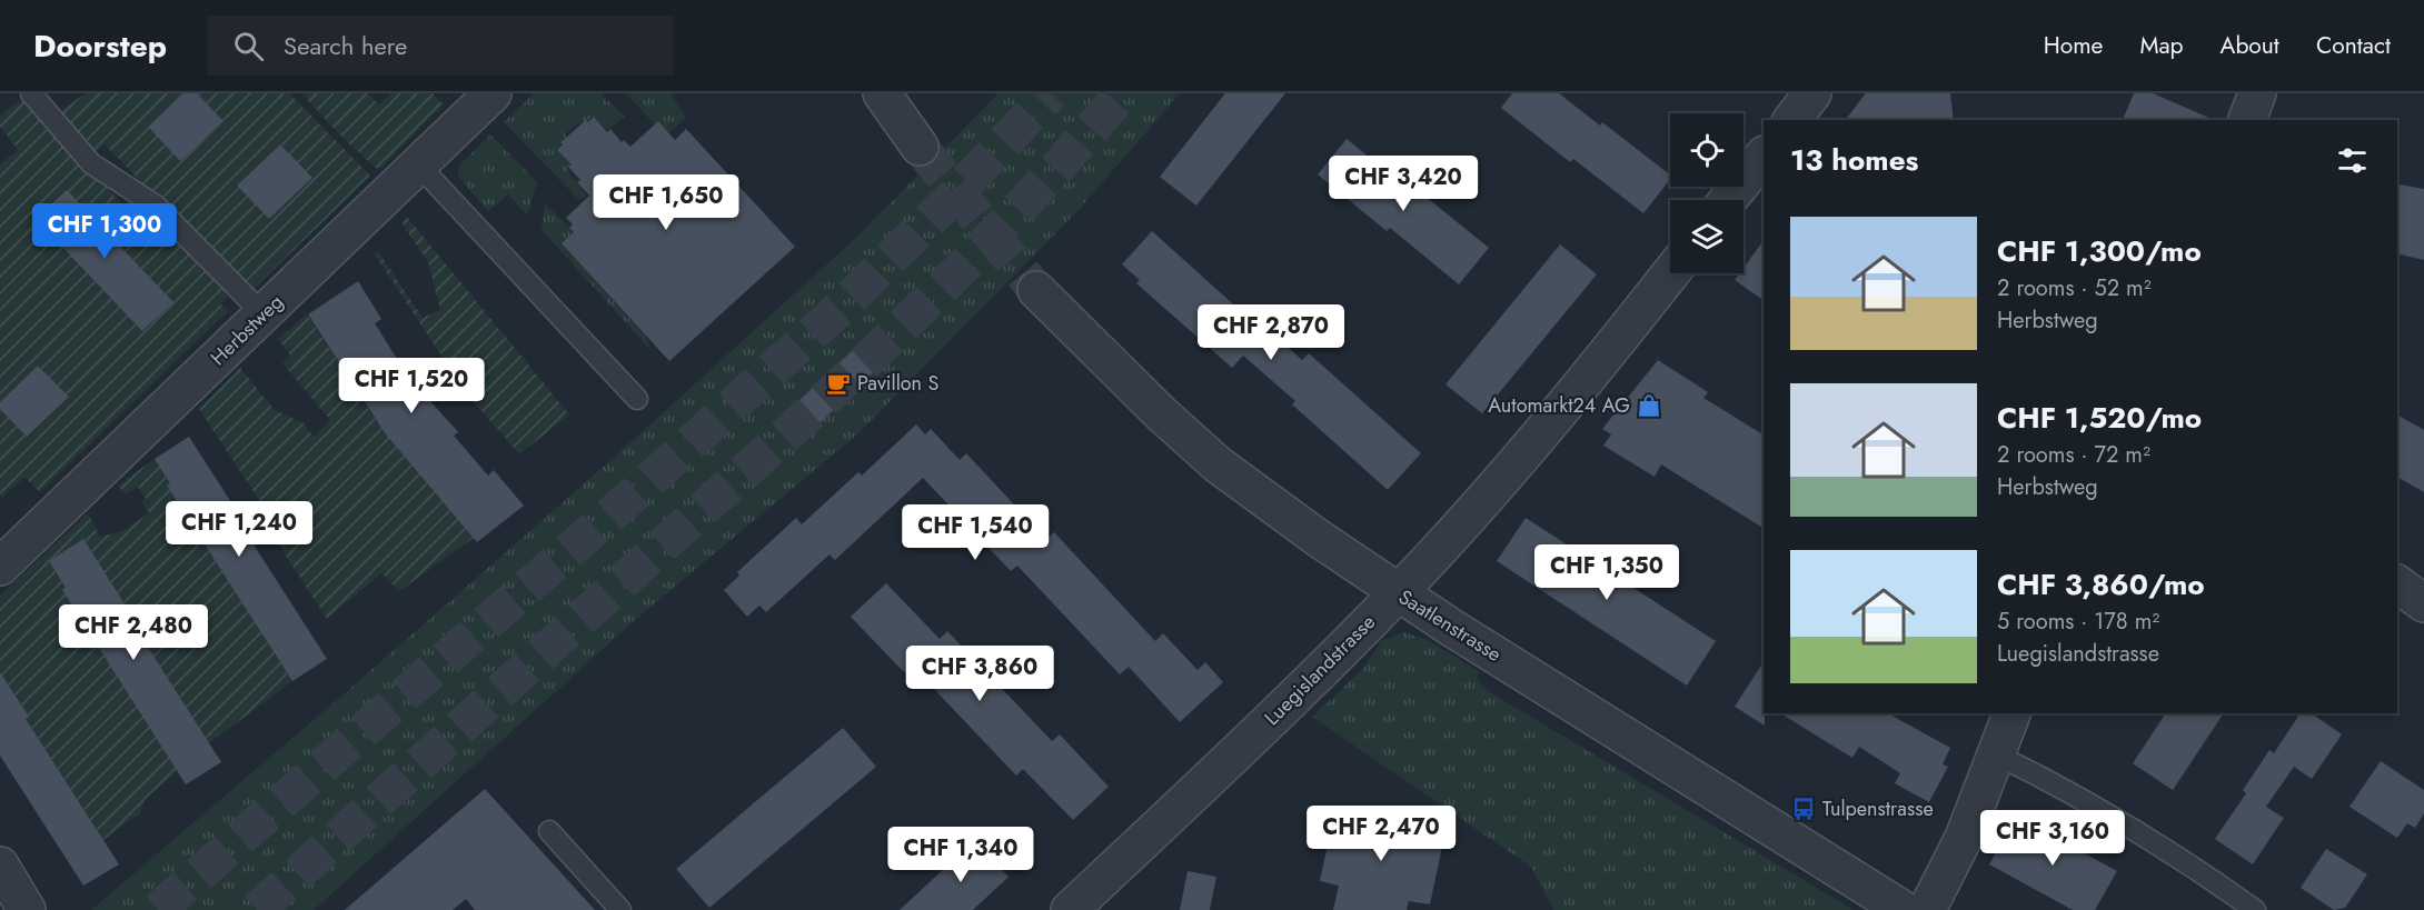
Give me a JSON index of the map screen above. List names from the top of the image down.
{
  "streets": {
    "street": ["Herbstweg", "Saatlenstrasse", "Luegislandstrasse"]
  },
  "crossings": [
    ["Saatlenstrasse", "Luegislandstrasse"]
  ],
  "places": {
    "cafe": ["Pavillon S"],
    "shop": ["Automarkt24 AG"],
    "bus stop": ["Tulpenstrasse"]
  },
  "page": {
    "header": "Doorstep",
    "search": "Search here",
    "nav": [
      "Home",
      "Map",
      "About",
      "Contact"
    ],
    "heading": "13 homes",
    "price": [
      "CHF 3,420",
      "CHF 1,650",
      "CHF 1,300",
      "CHF 2,870",
      "CHF 1,520",
      "CHF 1,240",
      "CHF 1,540",
      "CHF 1,350",
      "CHF 2,480",
      "CHF 3,860",
      "CHF 2,470",
      "CHF 3,160",
      "CHF 1,340"
    ],
    "list": [
      {
        "name": "CHF 1,300/mo",
        "note": "2 rooms · 52 m² · Herbstweg"
      },
      {
        "name": "CHF 1,520/mo",
        "note": "2 rooms · 72 m² · Herbstweg"
      },
      {
        "name": "CHF 3,860/mo",
        "note": "5 rooms · 178 m² · Luegislandstrasse"
      }
    ]
  }
}
